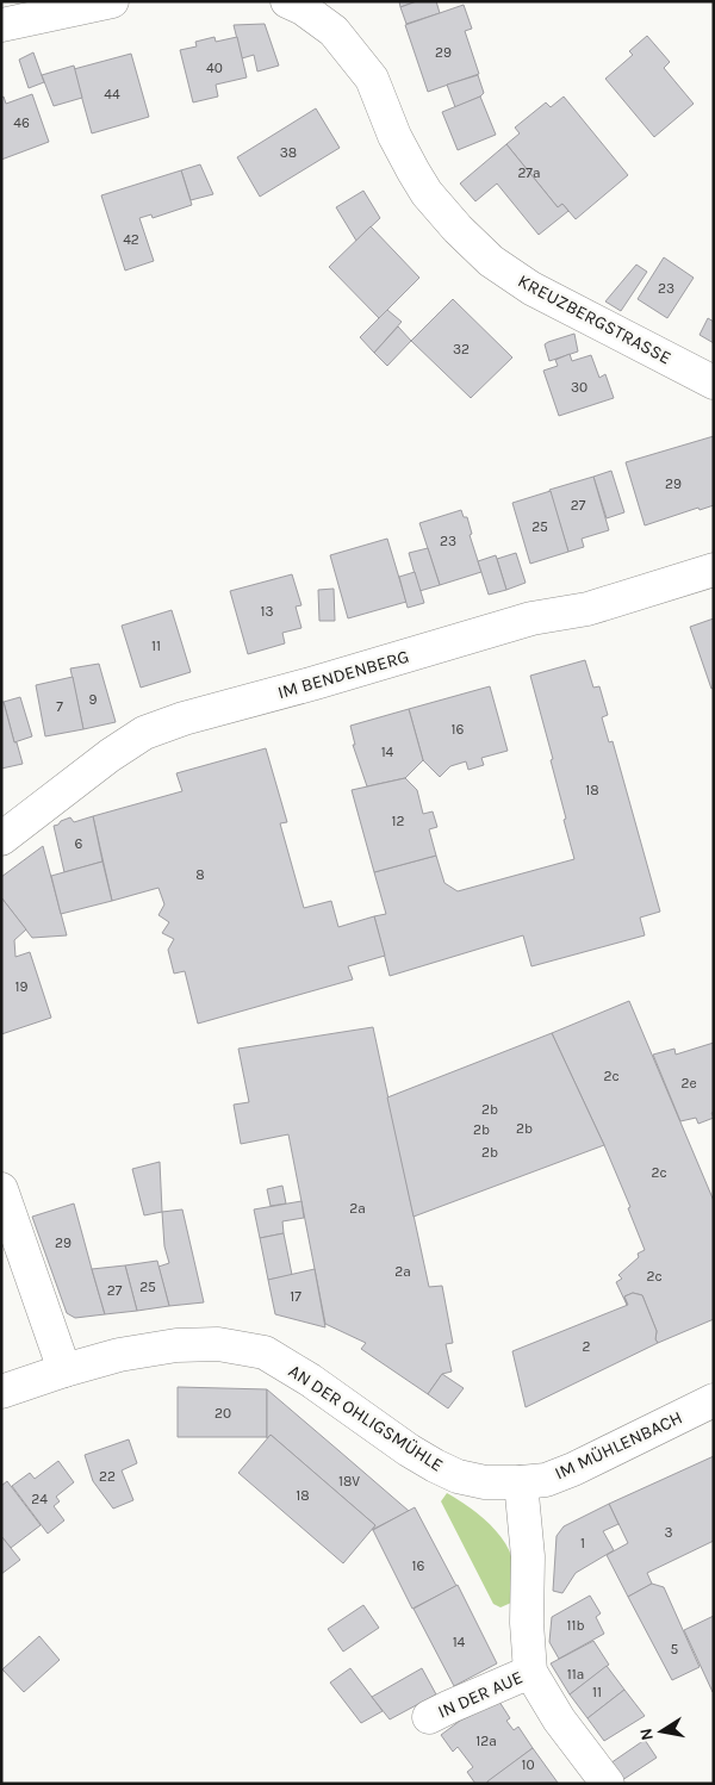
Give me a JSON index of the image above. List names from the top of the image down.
{
  "streets": {
    "street": [
      "KREUZBERGSTRASSE",
      "IM BENDENBERG",
      "AN DER OHLIGSMÜHLE",
      "IM MÜHLENBACH",
      "IN DER AUE"
    ]
  },
  "crossings": [
    ["AN DER OHLIGSMÜHLE", "IM MÜHLENBACH"]
  ],
  "house_numbers": [
    "29",
    "40",
    "44",
    "46",
    "38",
    "27a",
    "42",
    "23",
    "32",
    "30",
    "29",
    "27",
    "25",
    "23",
    "13",
    "11",
    "9",
    "7",
    "16",
    "14",
    "18",
    "12",
    "6",
    "8",
    "19",
    "2c",
    "2e",
    "2b",
    "2b",
    "2b",
    "2b",
    "2c",
    "2a",
    "29",
    "2a",
    "2c",
    "25",
    "27",
    "17",
    "2",
    "20",
    "22",
    "18V",
    "18",
    "24",
    "3",
    "1",
    "16",
    "11b",
    "14",
    "5",
    "11a",
    "11",
    "12a",
    "10"
  ],
  "north": "left"
}
